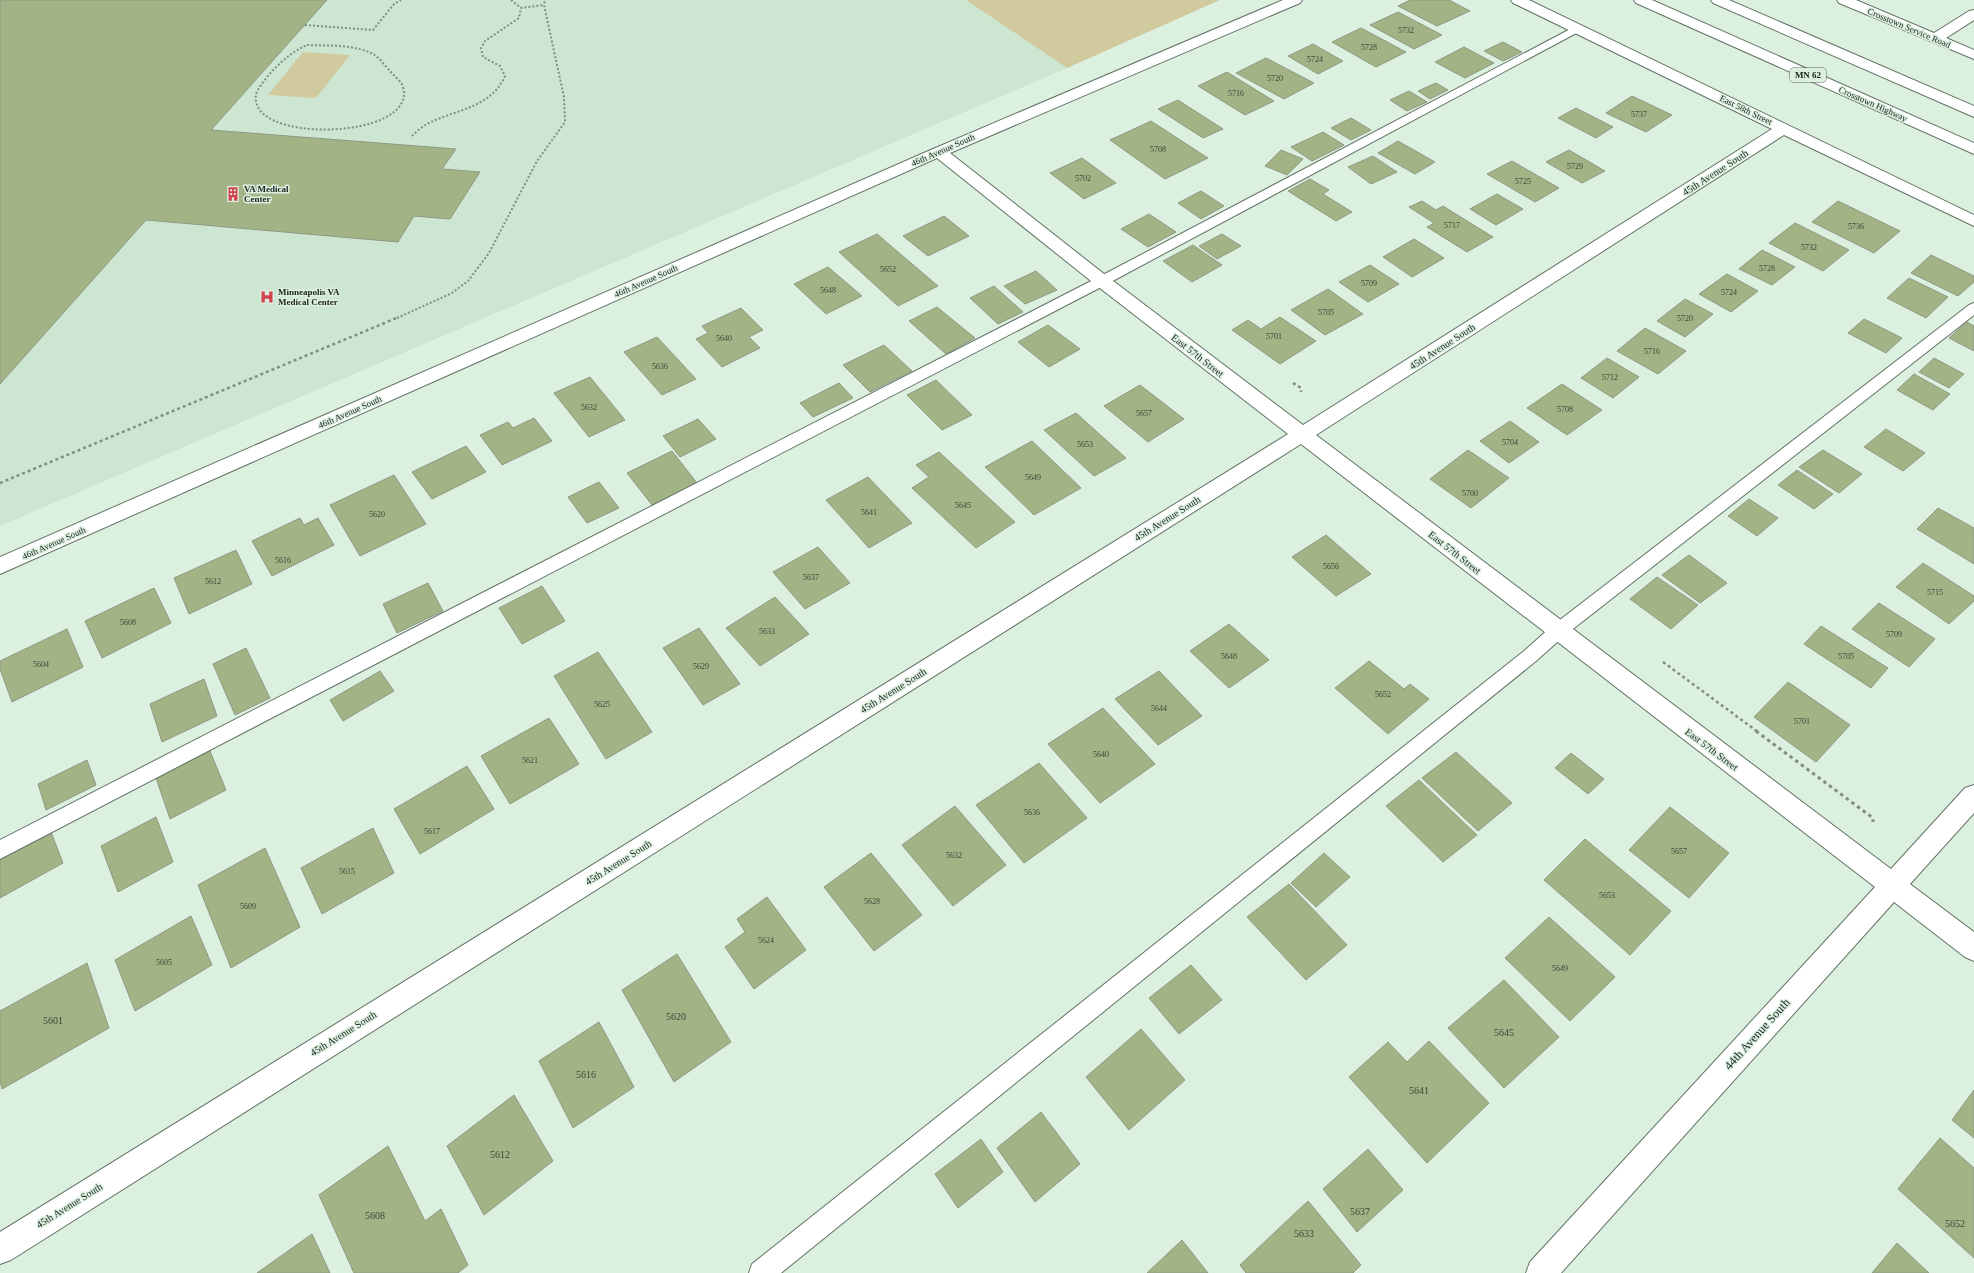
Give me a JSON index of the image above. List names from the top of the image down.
{
  "streets": {
    "main road": [
      "Crosstown Service Road",
      "MN 62",
      "Crosstown Highway",
      "East 58th Street",
      "46th Avenue South",
      "45th Avenue South",
      "East 57th Street",
      "44th Avenue South"
    ]
  },
  "crossings": [
    ["East 58th Street", "45th Avenue South"],
    ["46th Avenue South", "East 57th Street"],
    ["45th Avenue South", "East 57th Street"],
    ["East 57th Street", "44th Avenue South"]
  ],
  "places": {
    "building": ["VA Medical Center"],
    "hospital": ["Minneapolis VA Medical Center"]
  },
  "house_numbers": [
    "5732",
    "5728",
    "5724",
    "5720",
    "5716",
    "5737",
    "5708",
    "5729",
    "5702",
    "5725",
    "5717",
    "5736",
    "5732",
    "5728",
    "5652",
    "5709",
    "5648",
    "5724",
    "5705",
    "5720",
    "5701",
    "5640",
    "5716",
    "5636",
    "5712",
    "5632",
    "5708",
    "5657",
    "5704",
    "5653",
    "5649",
    "5700",
    "5645",
    "5641",
    "5620",
    "5616",
    "5656",
    "5637",
    "5612",
    "5715",
    "5608",
    "5633",
    "5709",
    "5648",
    "5705",
    "5604",
    "5629",
    "5652",
    "5625",
    "5644",
    "5701",
    "5640",
    "5621",
    "5636",
    "5617",
    "5657",
    "5632",
    "5615",
    "5653",
    "5628",
    "5609",
    "5624",
    "5605",
    "5649",
    "5620",
    "5601",
    "5645",
    "5616",
    "5641",
    "5612",
    "5637",
    "5608",
    "5652",
    "5633"
  ]
}
